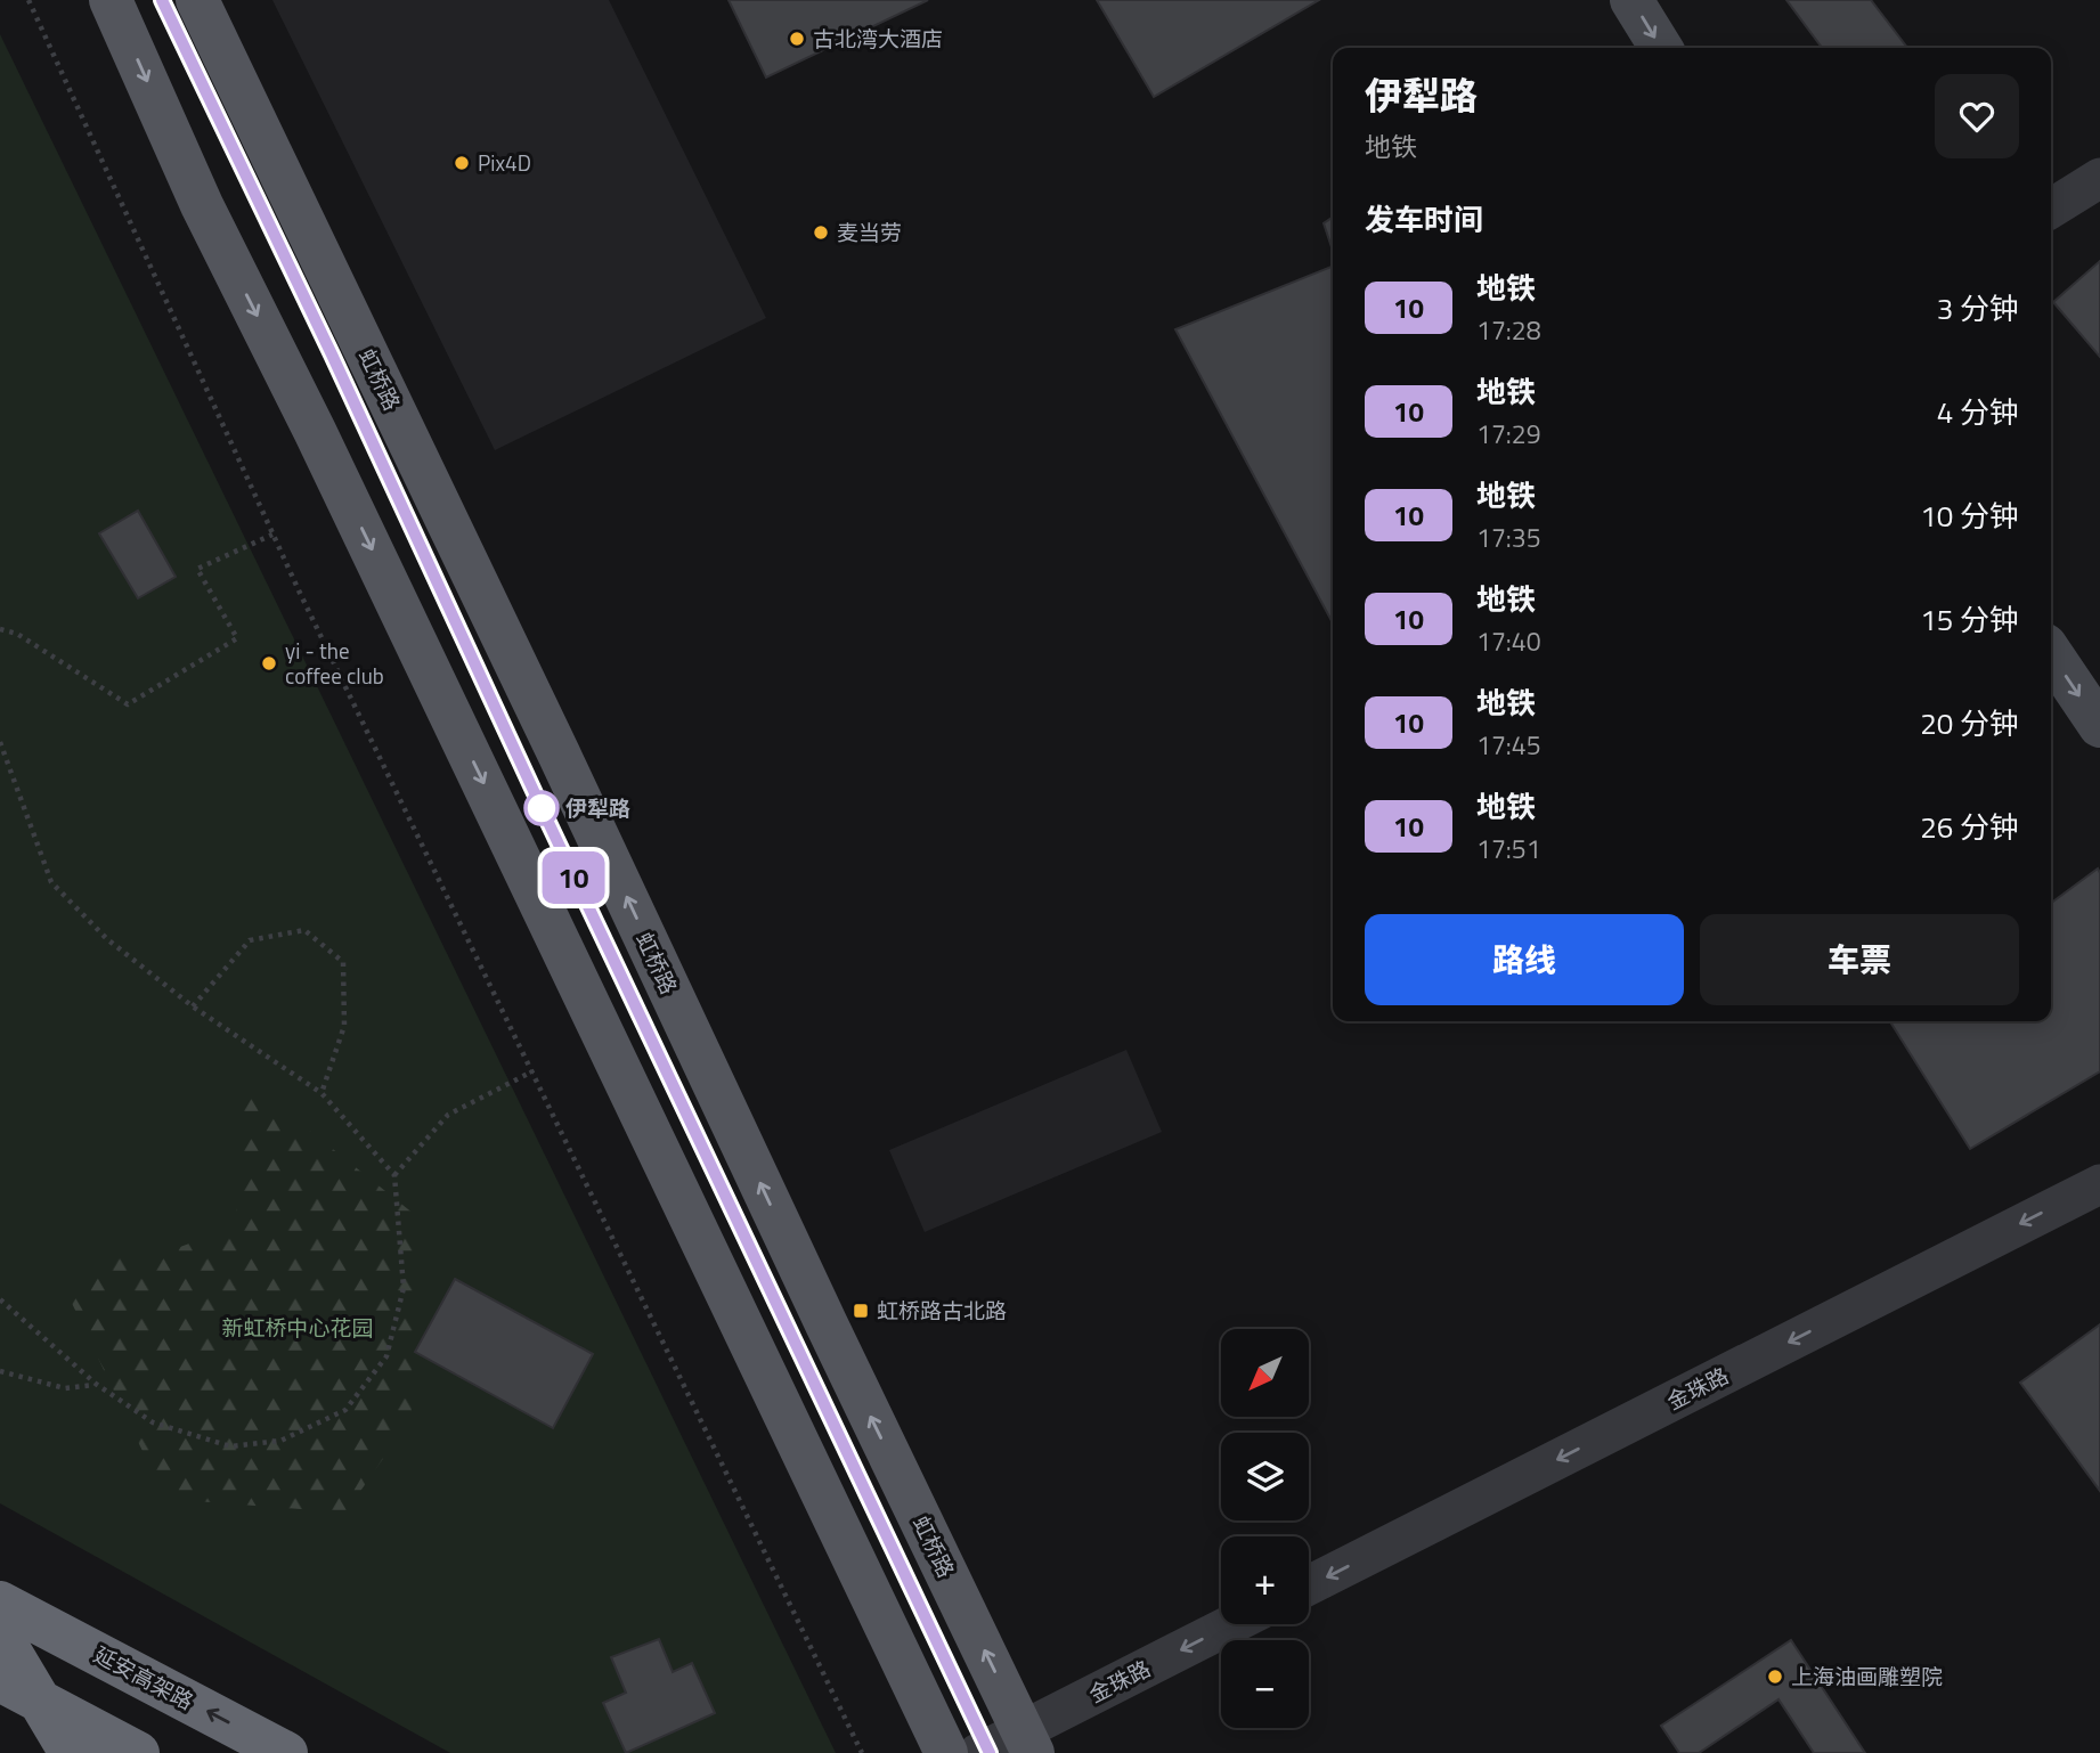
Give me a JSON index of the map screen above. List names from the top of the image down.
{
  "streets": {
    "highway": ["延安高架路"],
    "main road": ["虹桥路"],
    "street": ["金珠路"]
  },
  "crossings": [
    ["虹桥路", "金珠路"]
  ],
  "one_way": ["金珠路"],
  "parks": ["新虹桥中心花园"],
  "places": {
    "other": [
      "古北湾大酒店",
      "Pix4D",
      "麦当劳",
      "yi - the coffee club",
      "伊犁路",
      "上海油画雕塑院"
    ],
    "transit": ["虹桥路古北路"]
  },
  "lines": ["metro line 10"],
  "north": "bottom left",
  "page": {
    "on_map": "10",
    "heading": [
      ["伊犁路", "地铁"],
      "发车时间"
    ],
    "list": [
      {
        "mark": "10",
        "name": "地铁",
        "note": "17:28",
        "value": "3 分钟"
      },
      {
        "mark": "10",
        "name": "地铁",
        "note": "17:29",
        "value": "4 分钟"
      },
      {
        "mark": "10",
        "name": "地铁",
        "note": "17:35",
        "value": "10 分钟"
      },
      {
        "mark": "10",
        "name": "地铁",
        "note": "17:40",
        "value": "15 分钟"
      },
      {
        "mark": "10",
        "name": "地铁",
        "note": "17:45",
        "value": "20 分钟"
      },
      {
        "mark": "10",
        "name": "地铁",
        "note": "17:51",
        "value": "26 分钟"
      }
    ],
    "buttons": ["路线", "车票"],
    "map_buttons": ["+", "−"]
  }
}
